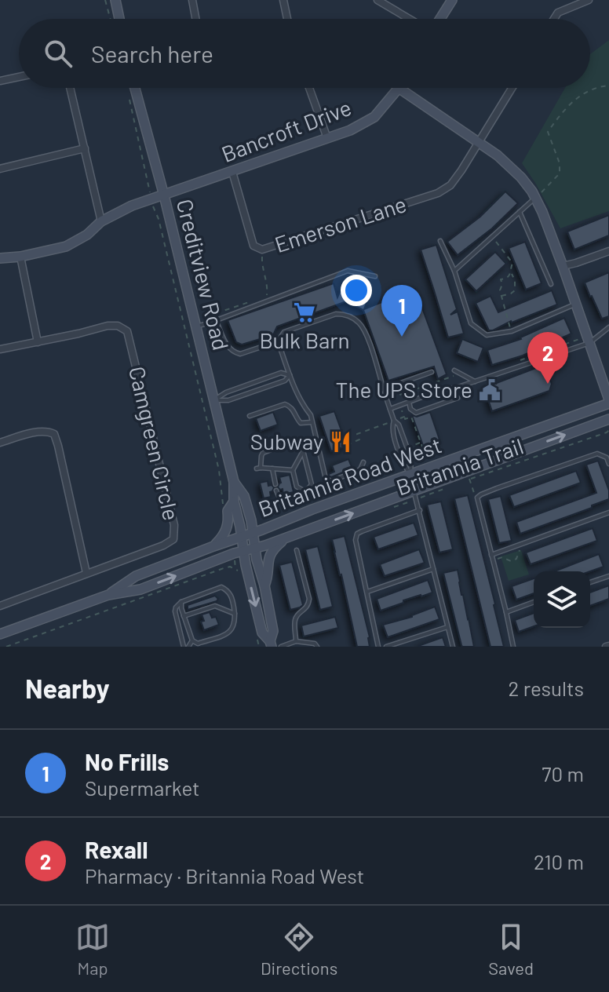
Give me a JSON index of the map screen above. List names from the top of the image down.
{
  "streets": {
    "main road": ["Bancroft Drive", "Creditview Road", "Britannia Road West"],
    "street": ["Emerson Lane", "Camgreen Circle"],
    "path": ["Britannia Trail"]
  },
  "crossings": [
    ["Bancroft Drive", "Emerson Lane"],
    ["Bancroft Drive", "Creditview Road"],
    ["Creditview Road", "Britannia Road West"],
    ["Britannia Trail", "Britannia Road West"]
  ],
  "places": {
    "supermarket": ["Bulk Barn"],
    "public building": ["The UPS Store"],
    "restaurant": ["Subway"]
  },
  "page": {
    "search": "Search here",
    "pins": ["1", "2"],
    "heading": ["Nearby", "2 results"],
    "list": [
      {
        "mark": "1",
        "name": "No Frills",
        "note": "Supermarket",
        "value": "70 m"
      },
      {
        "mark": "2",
        "name": "Rexall",
        "note": "Pharmacy · Britannia Road West",
        "value": "210 m"
      }
    ],
    "nav": ["Map", "Directions", "Saved"]
  }
}
